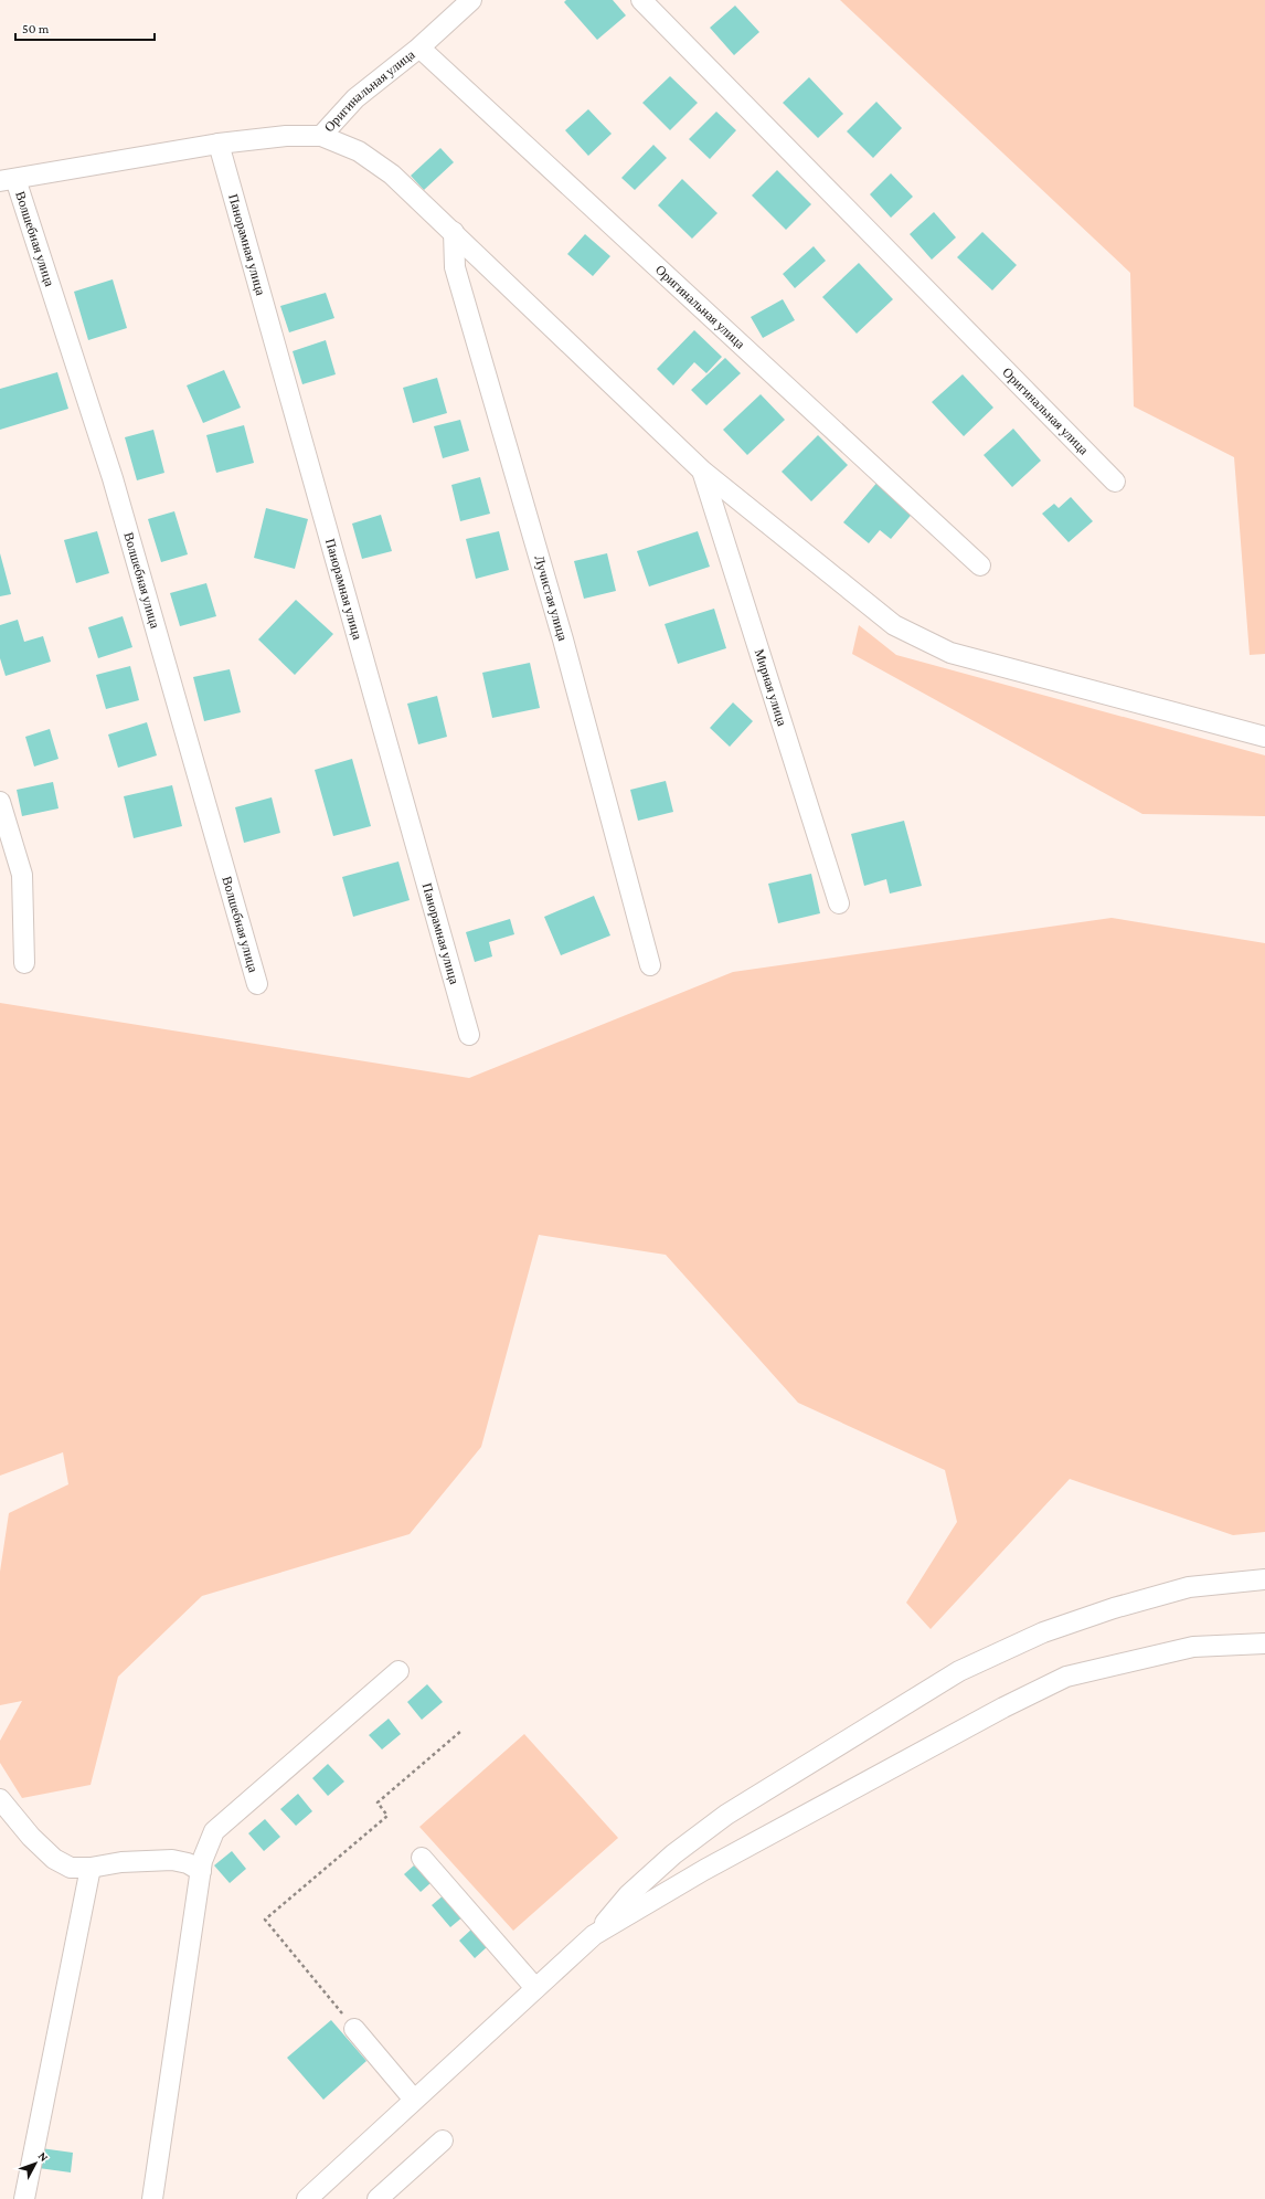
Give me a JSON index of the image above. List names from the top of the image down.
{
  "streets": {
    "street": [
      "Оригинальная улица",
      "Волшебная улица",
      "Панорамная улица",
      "Лучистая улица",
      "Мирная улица"
    ]
  },
  "scale_bar": "50 m",
  "north": "top right"
}
